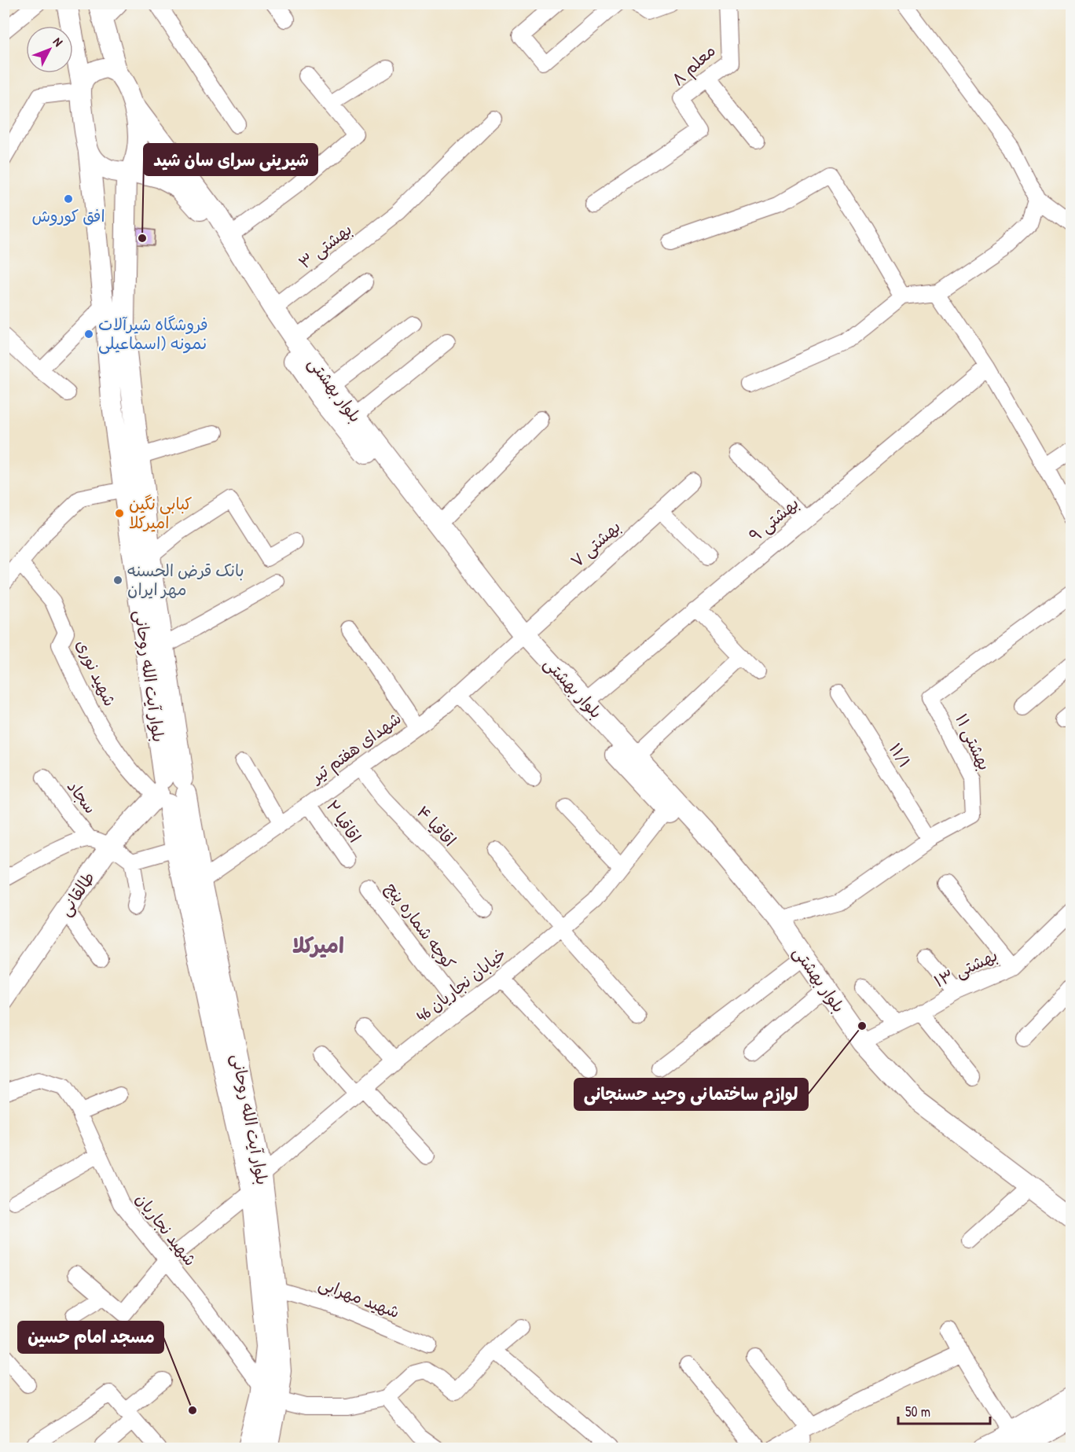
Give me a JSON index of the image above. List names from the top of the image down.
{
  "streets": {
    "main road": ["بلوار بهشتی", "بلوار آیت الله روحانی", "طالقانی"],
    "street": [
      "معلم ۸",
      "بهشتی ۳",
      "بهشتی ۹",
      "بهشتی ۷",
      "شهید نوری",
      "بهشتی ۱۱",
      "شهدای هفتم تیر",
      "۱۱/۱",
      "سجاد",
      "اقاقیا ۲",
      "اقاقیا ۴",
      "کوچه شماره پنج",
      "بهشتی ۱۳",
      "خیابان نجاریان 46",
      "شهید نجاریان",
      "شهید مهرابی"
    ]
  },
  "crossings": [
    ["بهشتی ۳", "بلوار بهشتی"],
    ["بلوار بهشتی", "بهشتی ۹"],
    ["بلوار بهشتی", "بهشتی ۷"],
    ["بلوار بهشتی", "بلوار آیت الله روحانی"],
    ["بلوار بهشتی", "بهشتی ۱۱"],
    ["بلوار بهشتی", "شهدای هفتم تیر"],
    ["بلوار بهشتی", "بهشتی ۱۳"],
    ["بلوار بهشتی", "خیابان نجاریان 46"],
    ["بهشتی ۷", "شهدای هفتم تیر"],
    ["شهید نوری", "بلوار آیت الله روحانی"],
    ["شهید نوری", "طالقانی"],
    ["بلوار آیت الله روحانی", "شهدای هفتم تیر"],
    ["بلوار آیت الله روحانی", "طالقانی"],
    ["بلوار آیت الله روحانی", "خیابان نجاریان 46"],
    ["بلوار آیت الله روحانی", "شهید نجاریان"],
    ["بلوار آیت الله روحانی", "شهید مهرابی"],
    ["بهشتی ۱۱", "۱۱/۱"],
    ["شهدای هفتم تیر", "اقاقیا ۲"],
    ["شهدای هفتم تیر", "اقاقیا ۴"],
    ["کوچه شماره پنج", "خیابان نجاریان 46"]
  ],
  "districts": ["امیرکلا"],
  "places": [
    "افق کوروش",
    "شیرینی سرای سان شید",
    "فروشگاه شیرآلات نمونه (اسماعیلی",
    "کبابی نگین امیرکلا",
    "بانک قرض الحسنه مهر ایران",
    "لوازم ساختمانی وحید حسنجانی",
    "مسجد امام حسین"
  ],
  "scale_bar": "50 m",
  "north": "top right"
}
